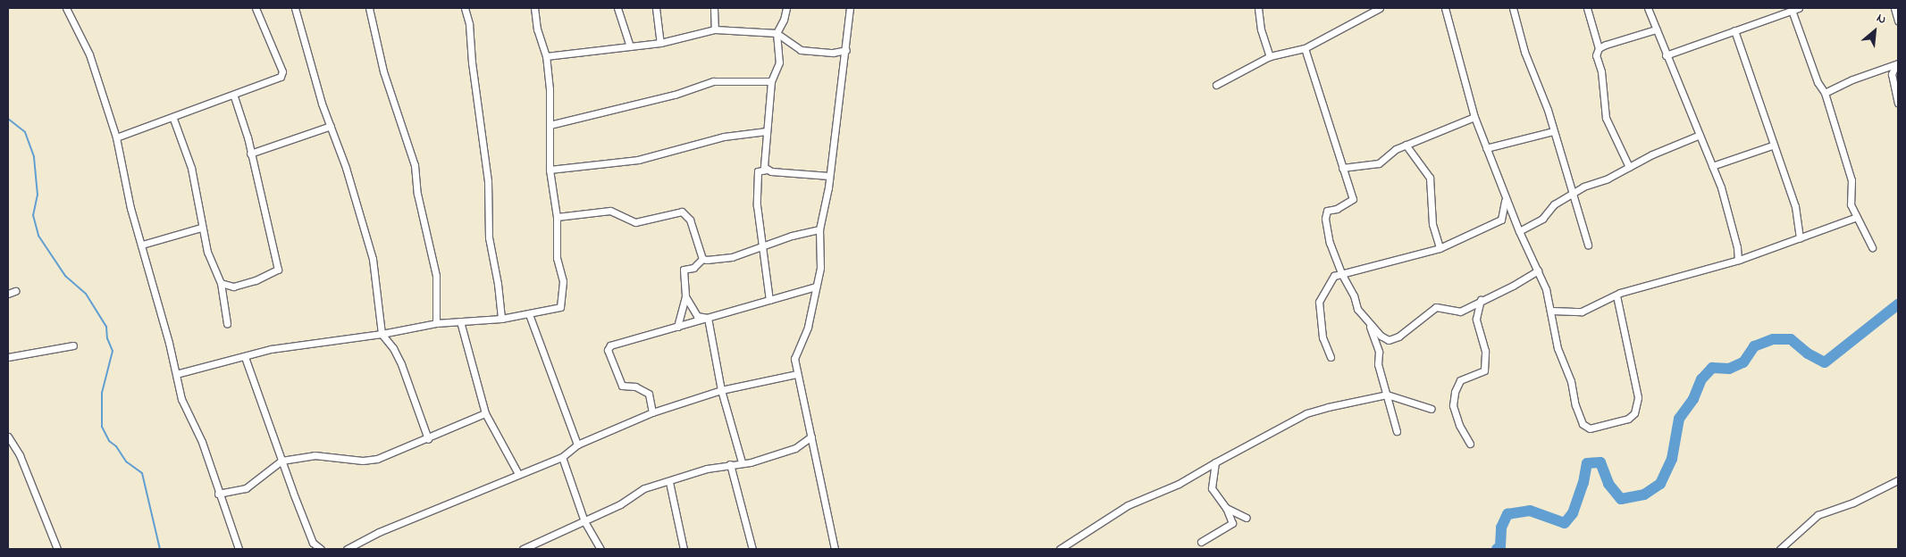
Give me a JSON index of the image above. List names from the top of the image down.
{
  "north": "top right"
}
